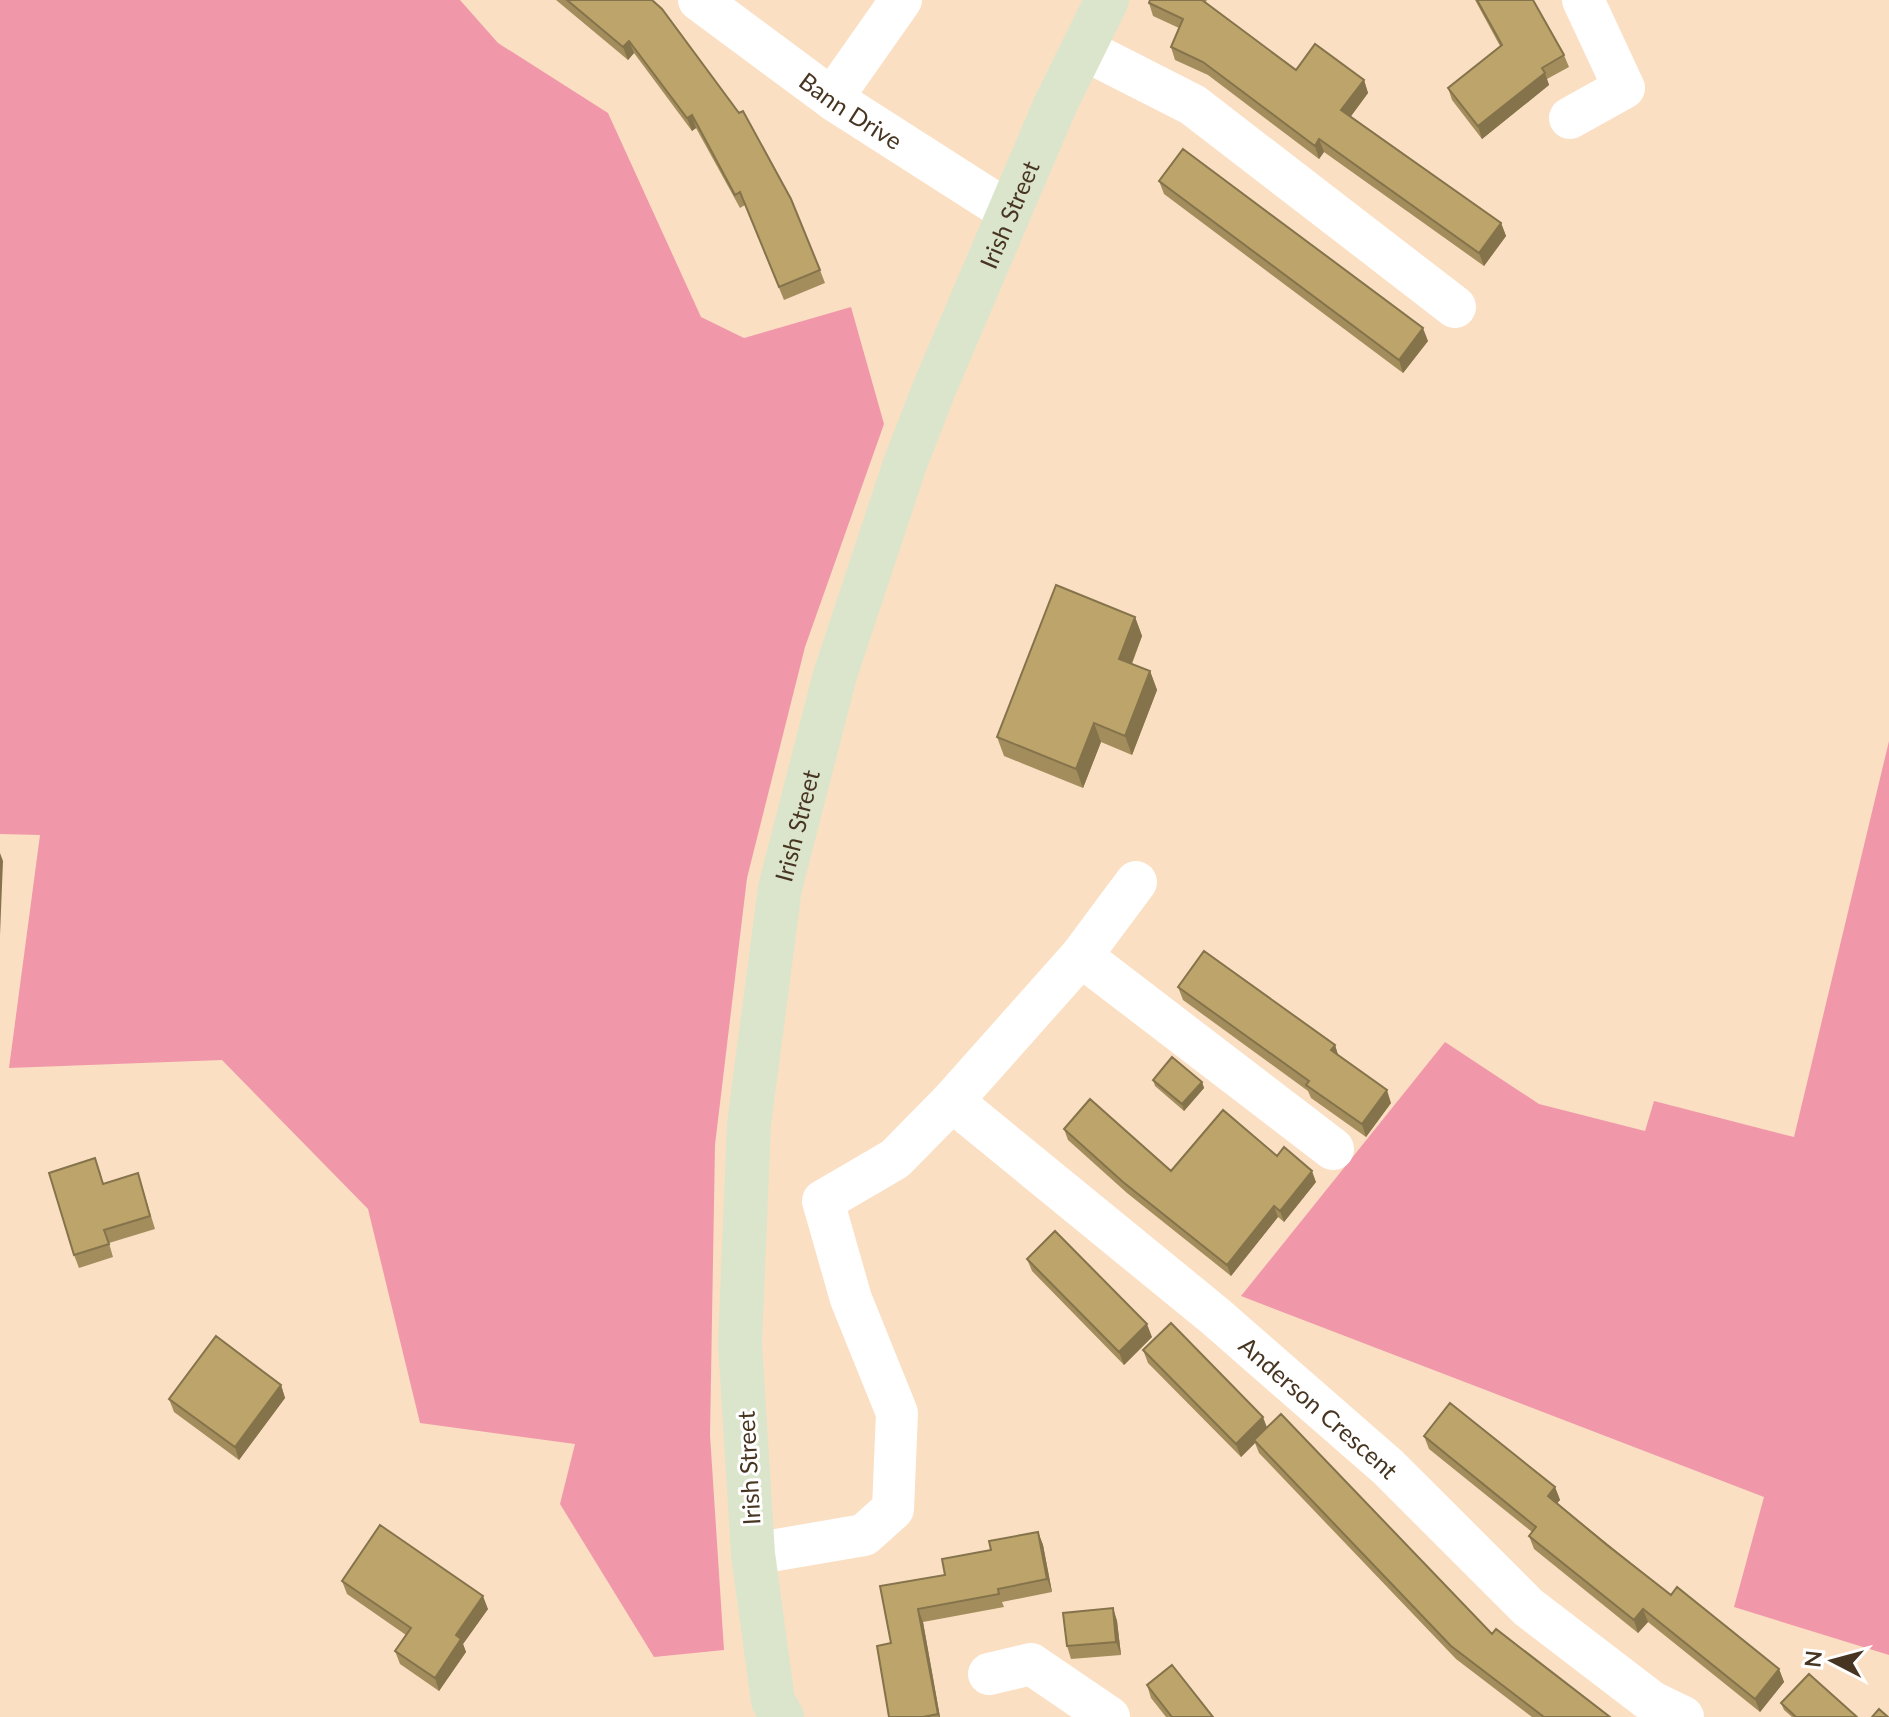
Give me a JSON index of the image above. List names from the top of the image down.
{
  "streets": {
    "main road": ["Irish Street"],
    "street": ["Bann Drive", "Anderson Crescent"]
  },
  "crossings": [
    ["Bann Drive", "Irish Street"]
  ],
  "north": "left"
}
